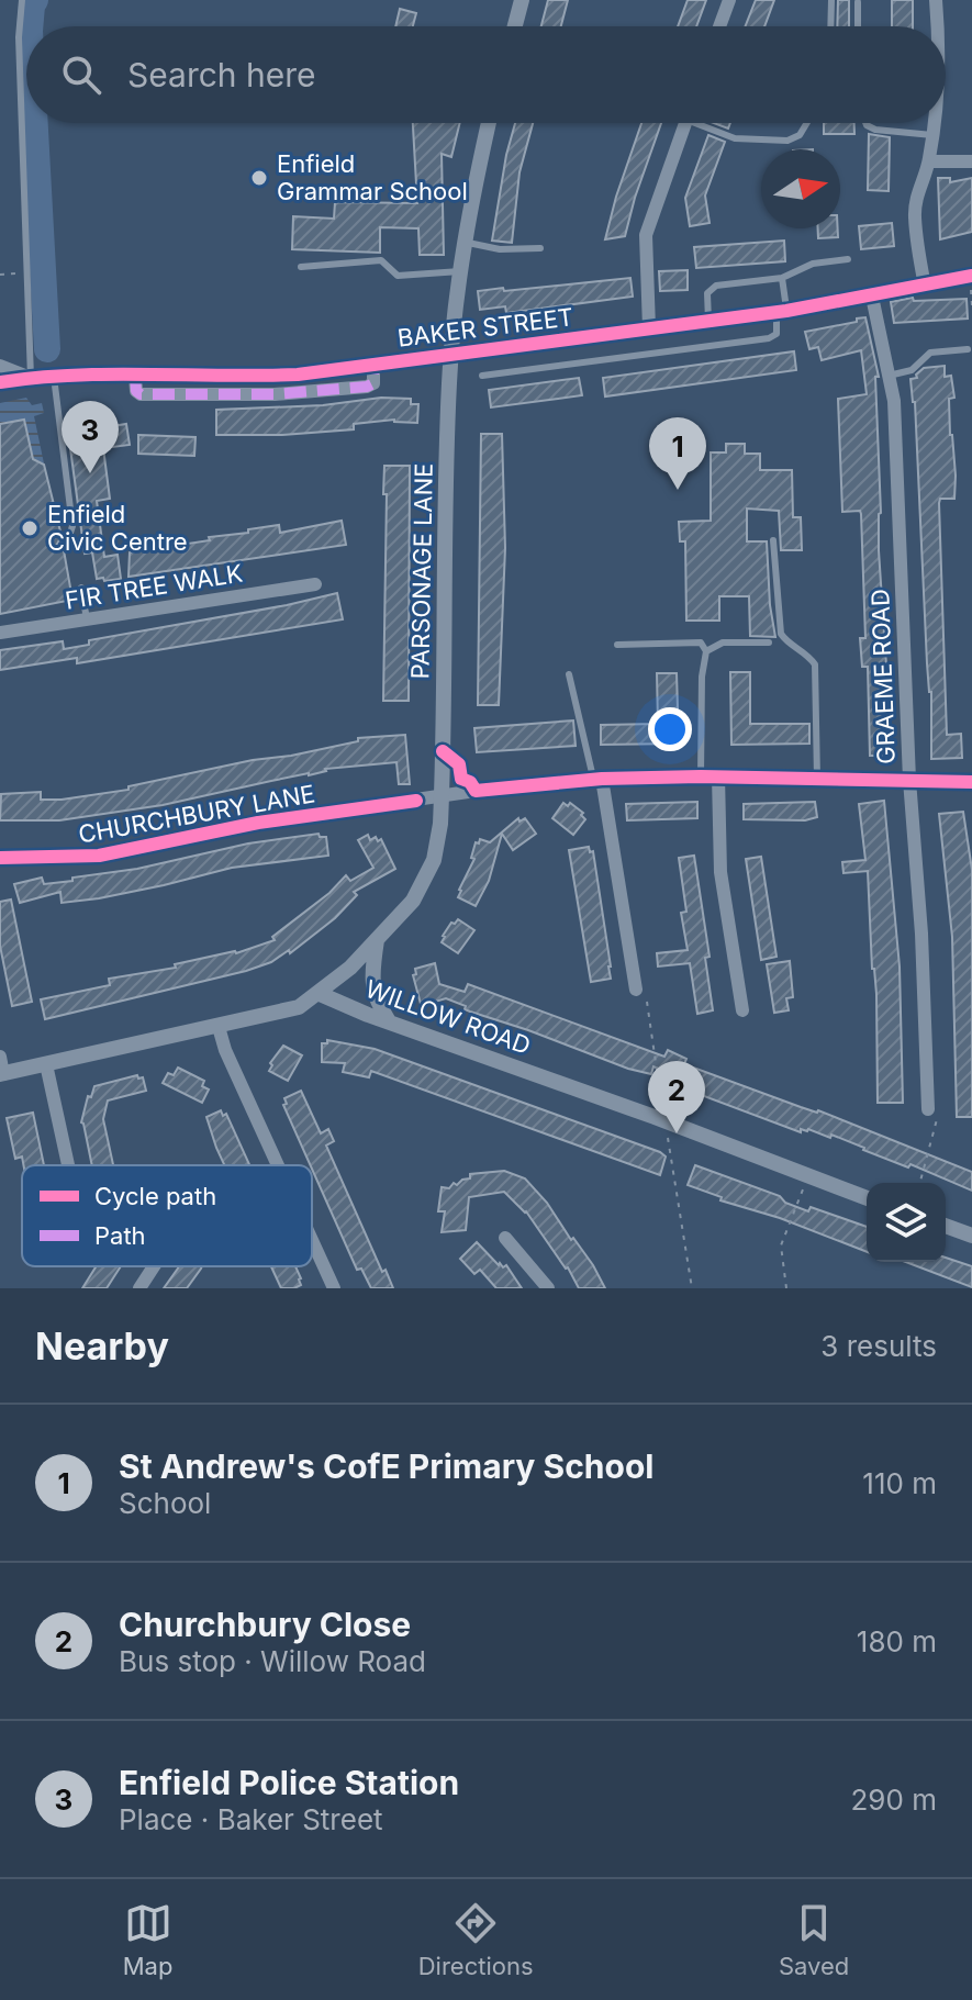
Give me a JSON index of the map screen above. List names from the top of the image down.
{
  "streets": {
    "street": [
      "BAKER STREET",
      "PARSONAGE LANE",
      "FIR TREE WALK",
      "GRAEME ROAD",
      "CHURCHBURY LANE",
      "WILLOW ROAD"
    ]
  },
  "crossings": [
    ["BAKER STREET", "PARSONAGE LANE"],
    ["BAKER STREET", "GRAEME ROAD"],
    ["PARSONAGE LANE", "CHURCHBURY LANE"],
    ["PARSONAGE LANE", "WILLOW ROAD"],
    ["GRAEME ROAD", "CHURCHBURY LANE"]
  ],
  "places": ["Enfield Grammar School", "Enfield Civic Centre"],
  "legend": ["Cycle path", "Path"],
  "north": "right",
  "page": {
    "search": "Search here",
    "pins": ["3", "1", "2"],
    "heading": ["Nearby", "3 results"],
    "list": [
      {
        "mark": "1",
        "name": "St Andrew's CofE Primary School",
        "note": "School",
        "value": "110 m"
      },
      {
        "mark": "2",
        "name": "Churchbury Close",
        "note": "Bus stop · Willow Road",
        "value": "180 m"
      },
      {
        "mark": "3",
        "name": "Enfield Police Station",
        "note": "Place · Baker Street",
        "value": "290 m"
      }
    ],
    "nav": ["Map", "Directions", "Saved"]
  }
}
